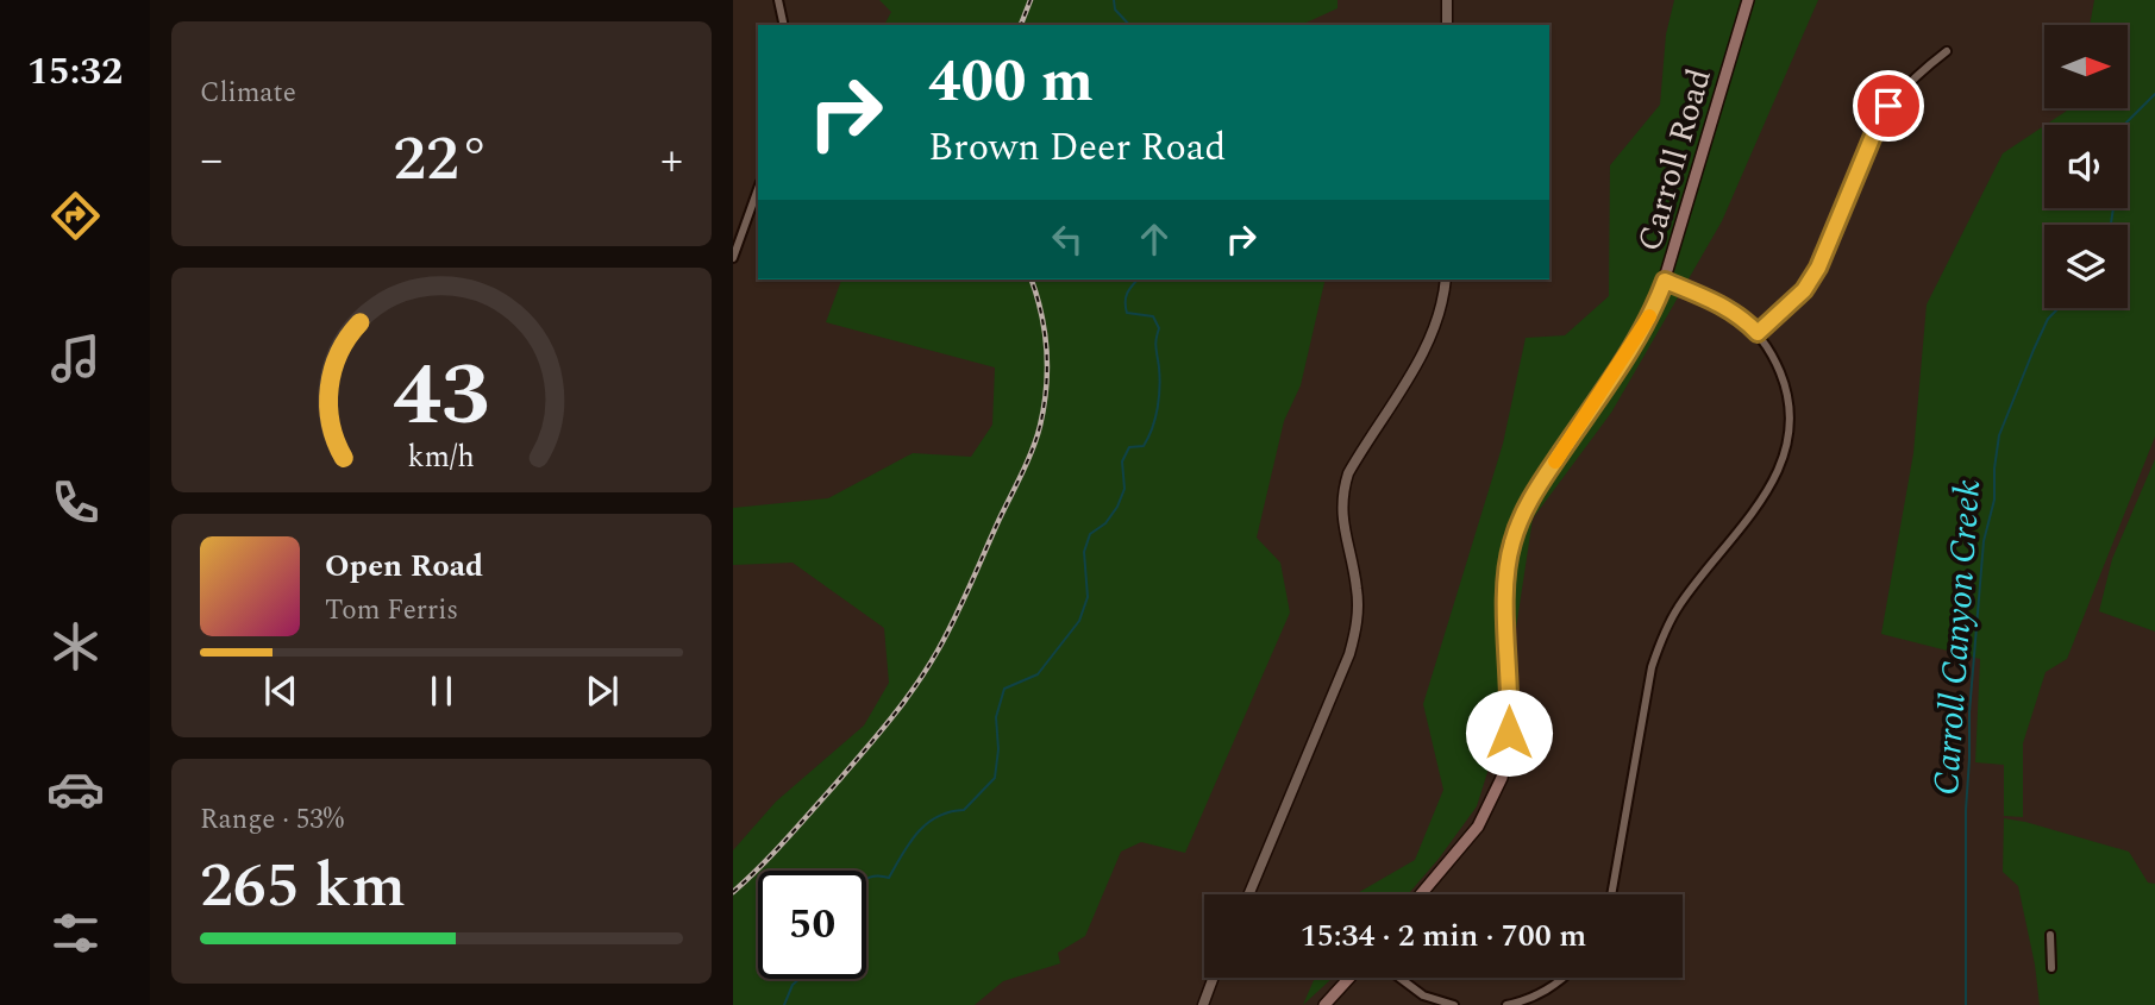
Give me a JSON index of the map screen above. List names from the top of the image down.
{
  "streets": {
    "main road": ["Carroll Road"]
  },
  "water": ["Carroll Canyon Creek"],
  "north": "right",
  "page": {
    "tabs": "15:32",
    "tile": [
      "Climate",
      ["Range · 53%", "265 km"]
    ],
    "turn": ["400 m", "Brown Deer Road"],
    "heat": ["−", "22°", "+"],
    "song": ["Open Road", "Tom Ferris"],
    "limit": "50",
    "trip": "15:34 · 2 min · 700 m",
    "gauge": ["43", "km/h"]
  }
}
